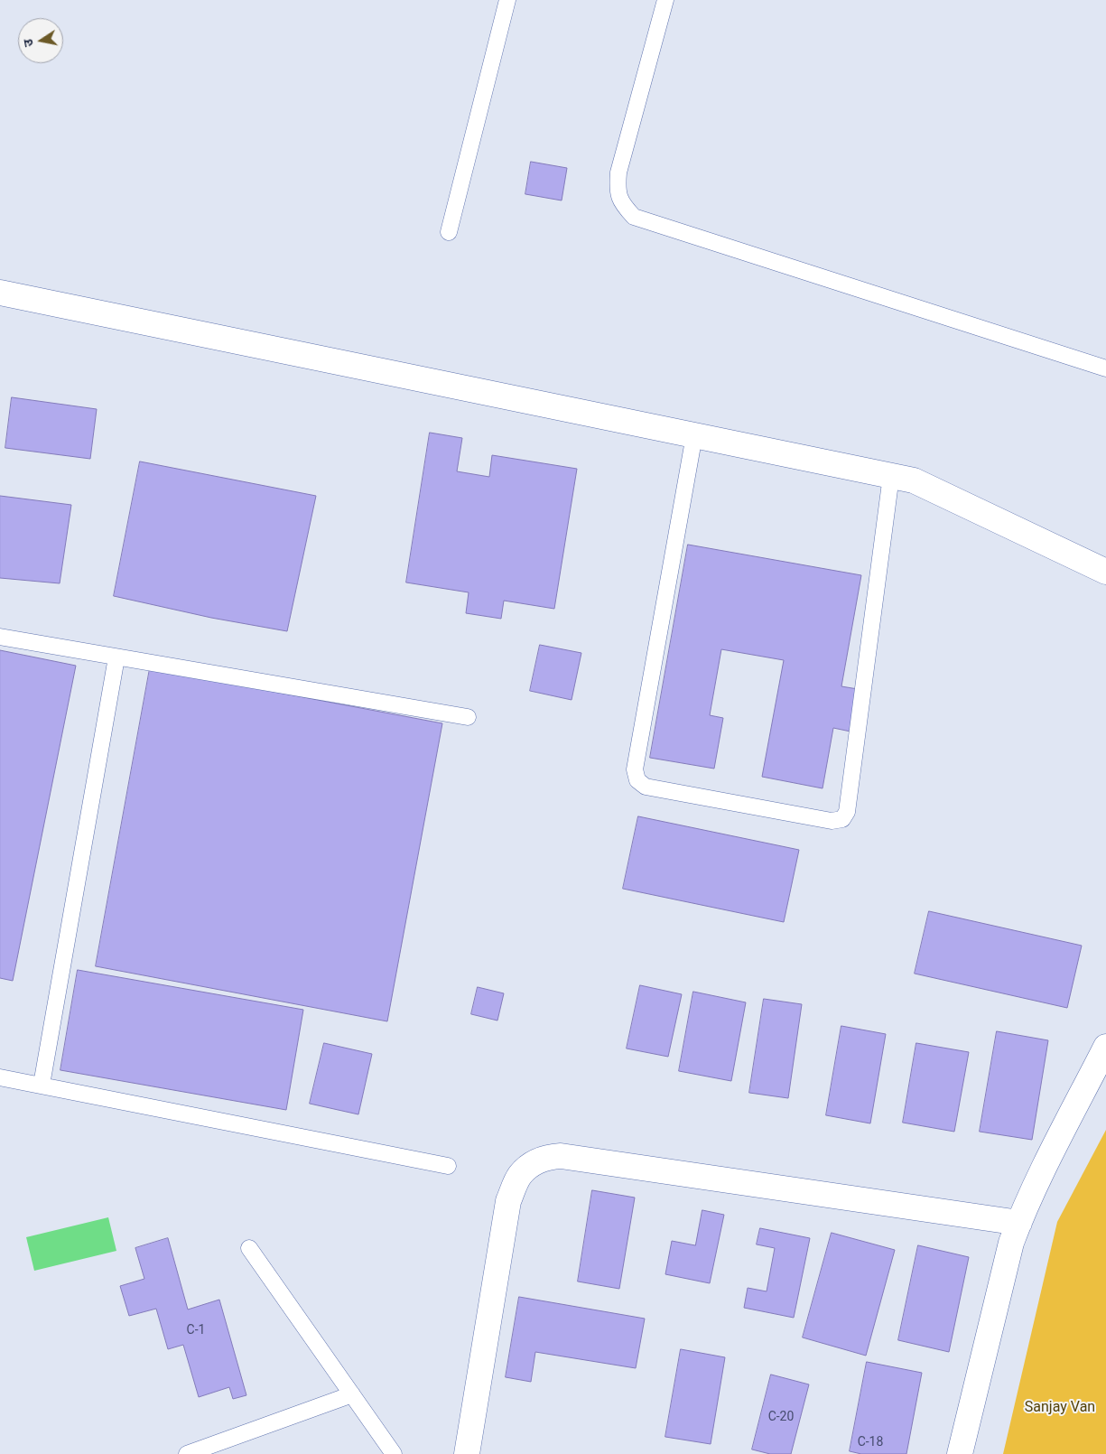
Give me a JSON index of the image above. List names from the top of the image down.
{
  "parks": ["Sanjay Van"],
  "house_numbers": ["C-1", "C-20", "C-18"],
  "north": "left"
}
